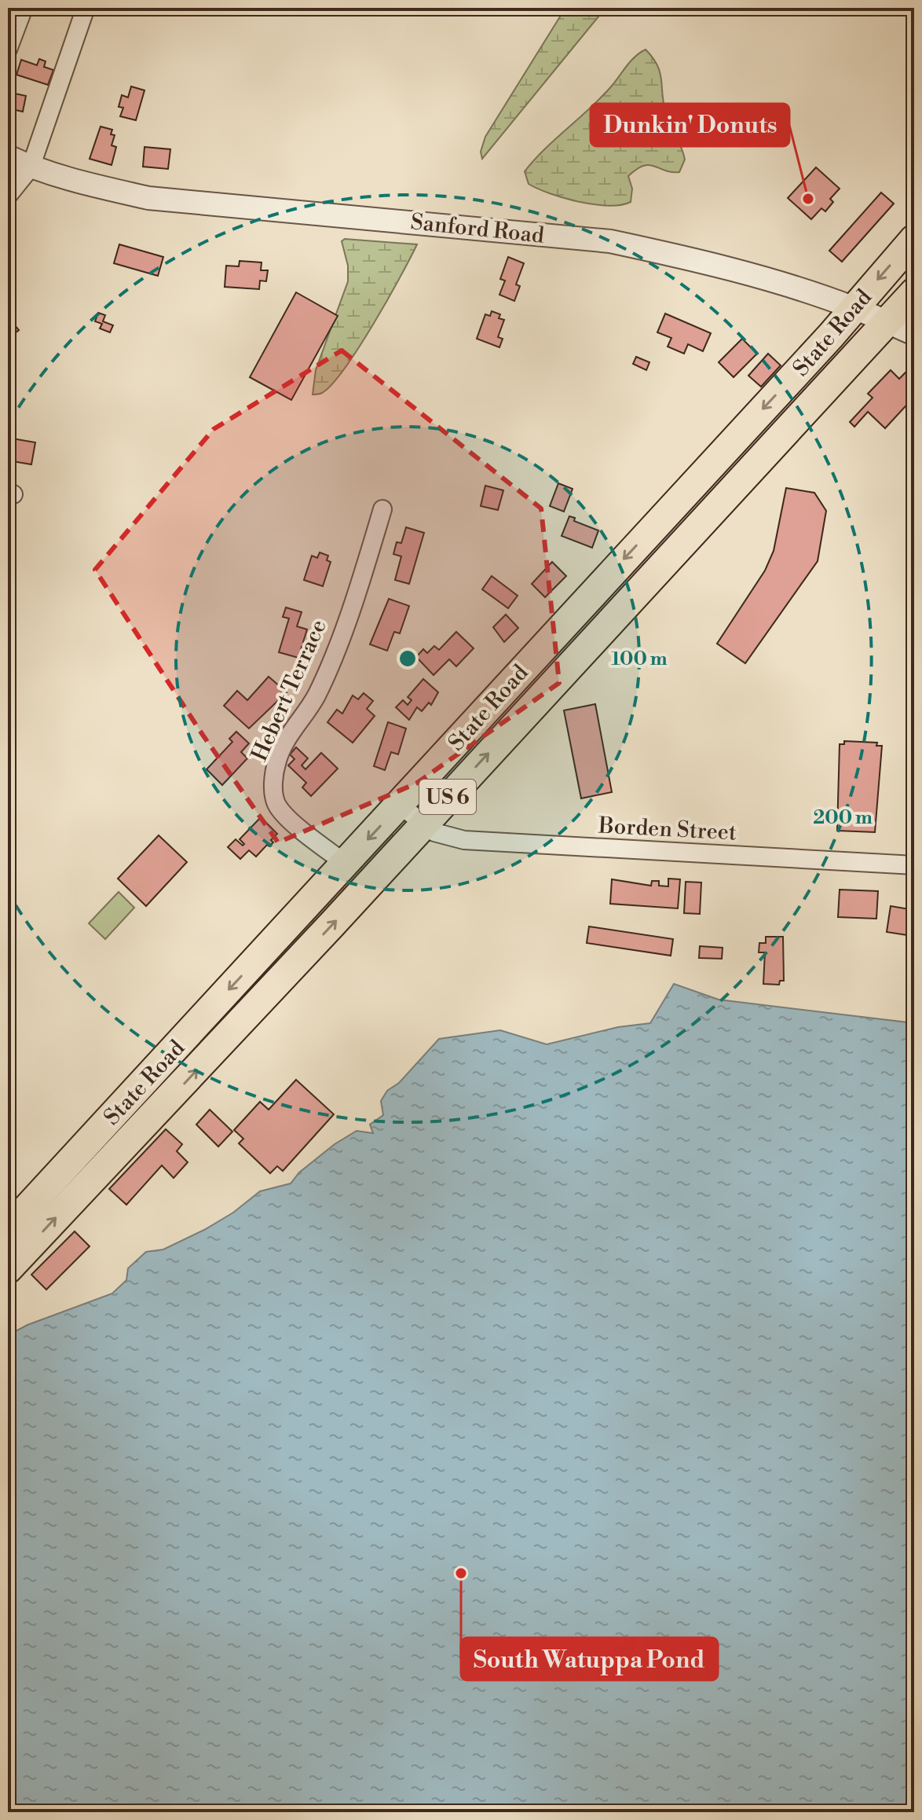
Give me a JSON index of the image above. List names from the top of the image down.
{
  "streets": {
    "main road": ["State Road", "US 6"],
    "street": ["Sanford Road", "Hebert Terrace", "Borden Street"]
  },
  "crossings": [
    ["Sanford Road", "State Road"],
    ["State Road", "Hebert Terrace"],
    ["State Road", "Borden Street"]
  ],
  "places": ["Dunkin' Donuts", "South Watuppa Pond"],
  "rings": ["100 m", "200 m"]
}
